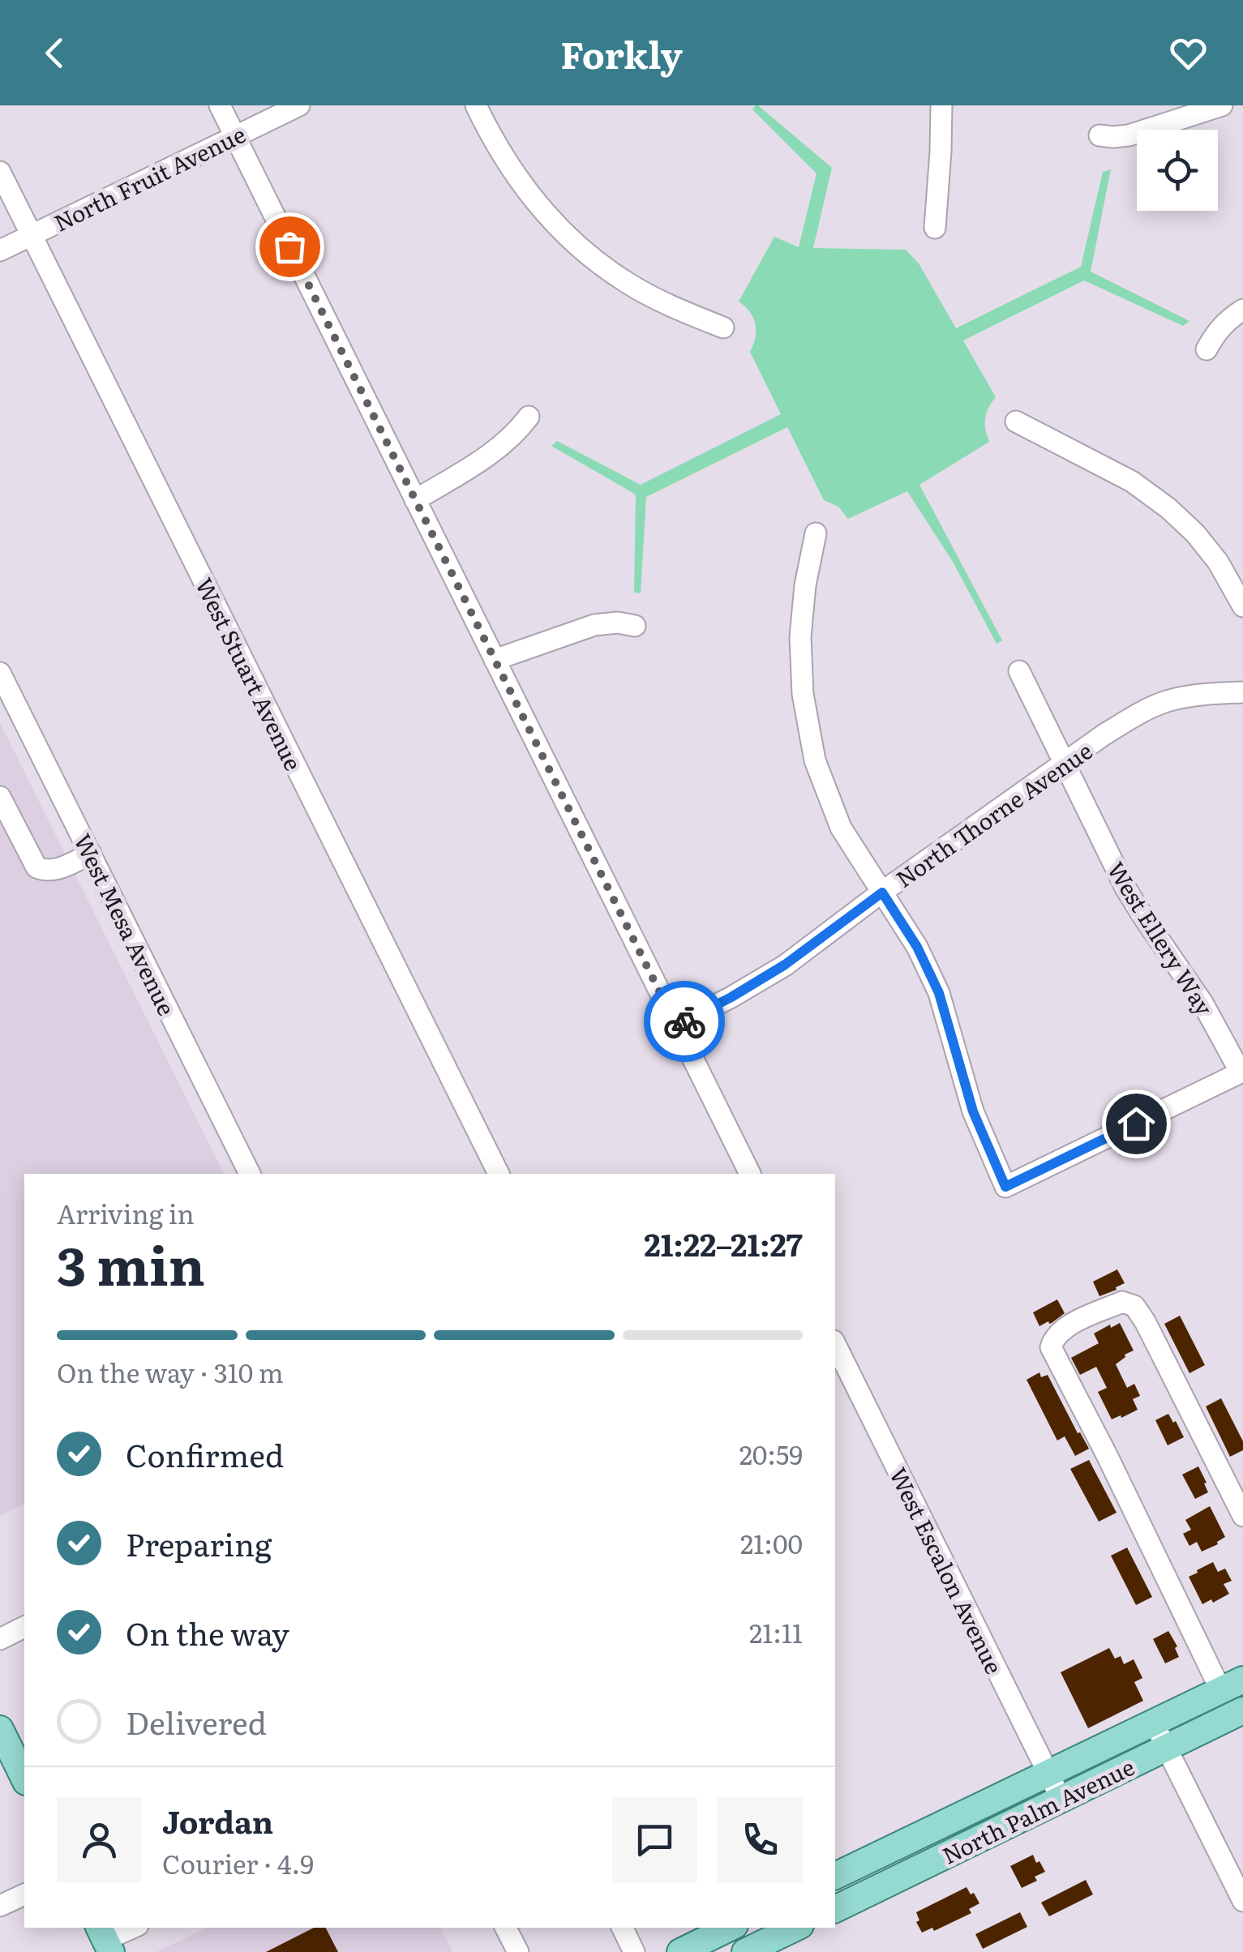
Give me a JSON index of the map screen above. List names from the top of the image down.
{
  "streets": {
    "main road": ["North Palm Avenue"],
    "street": [
      "North Fruit Avenue",
      "West Stuart Avenue",
      "North Thorne Avenue",
      "West Mesa Avenue",
      "West Ellery Way",
      "West Escalon Avenue"
    ]
  },
  "crossings": [
    ["North Fruit Avenue", "West Stuart Avenue"],
    ["North Thorne Avenue", "West Ellery Way"],
    ["West Escalon Avenue", "North Palm Avenue"]
  ],
  "page": {
    "header": "Forkly",
    "heading": ["3 min", "Arriving in", "21:22–21:27"],
    "panel": ["Jordan", "Courier · 4.9"],
    "bar": "On the way · 310 m",
    "list": [
      ["Confirmed", "20:59"],
      ["Preparing", "21:00"],
      ["On the way", "21:11"],
      "Delivered"
    ]
  }
}
